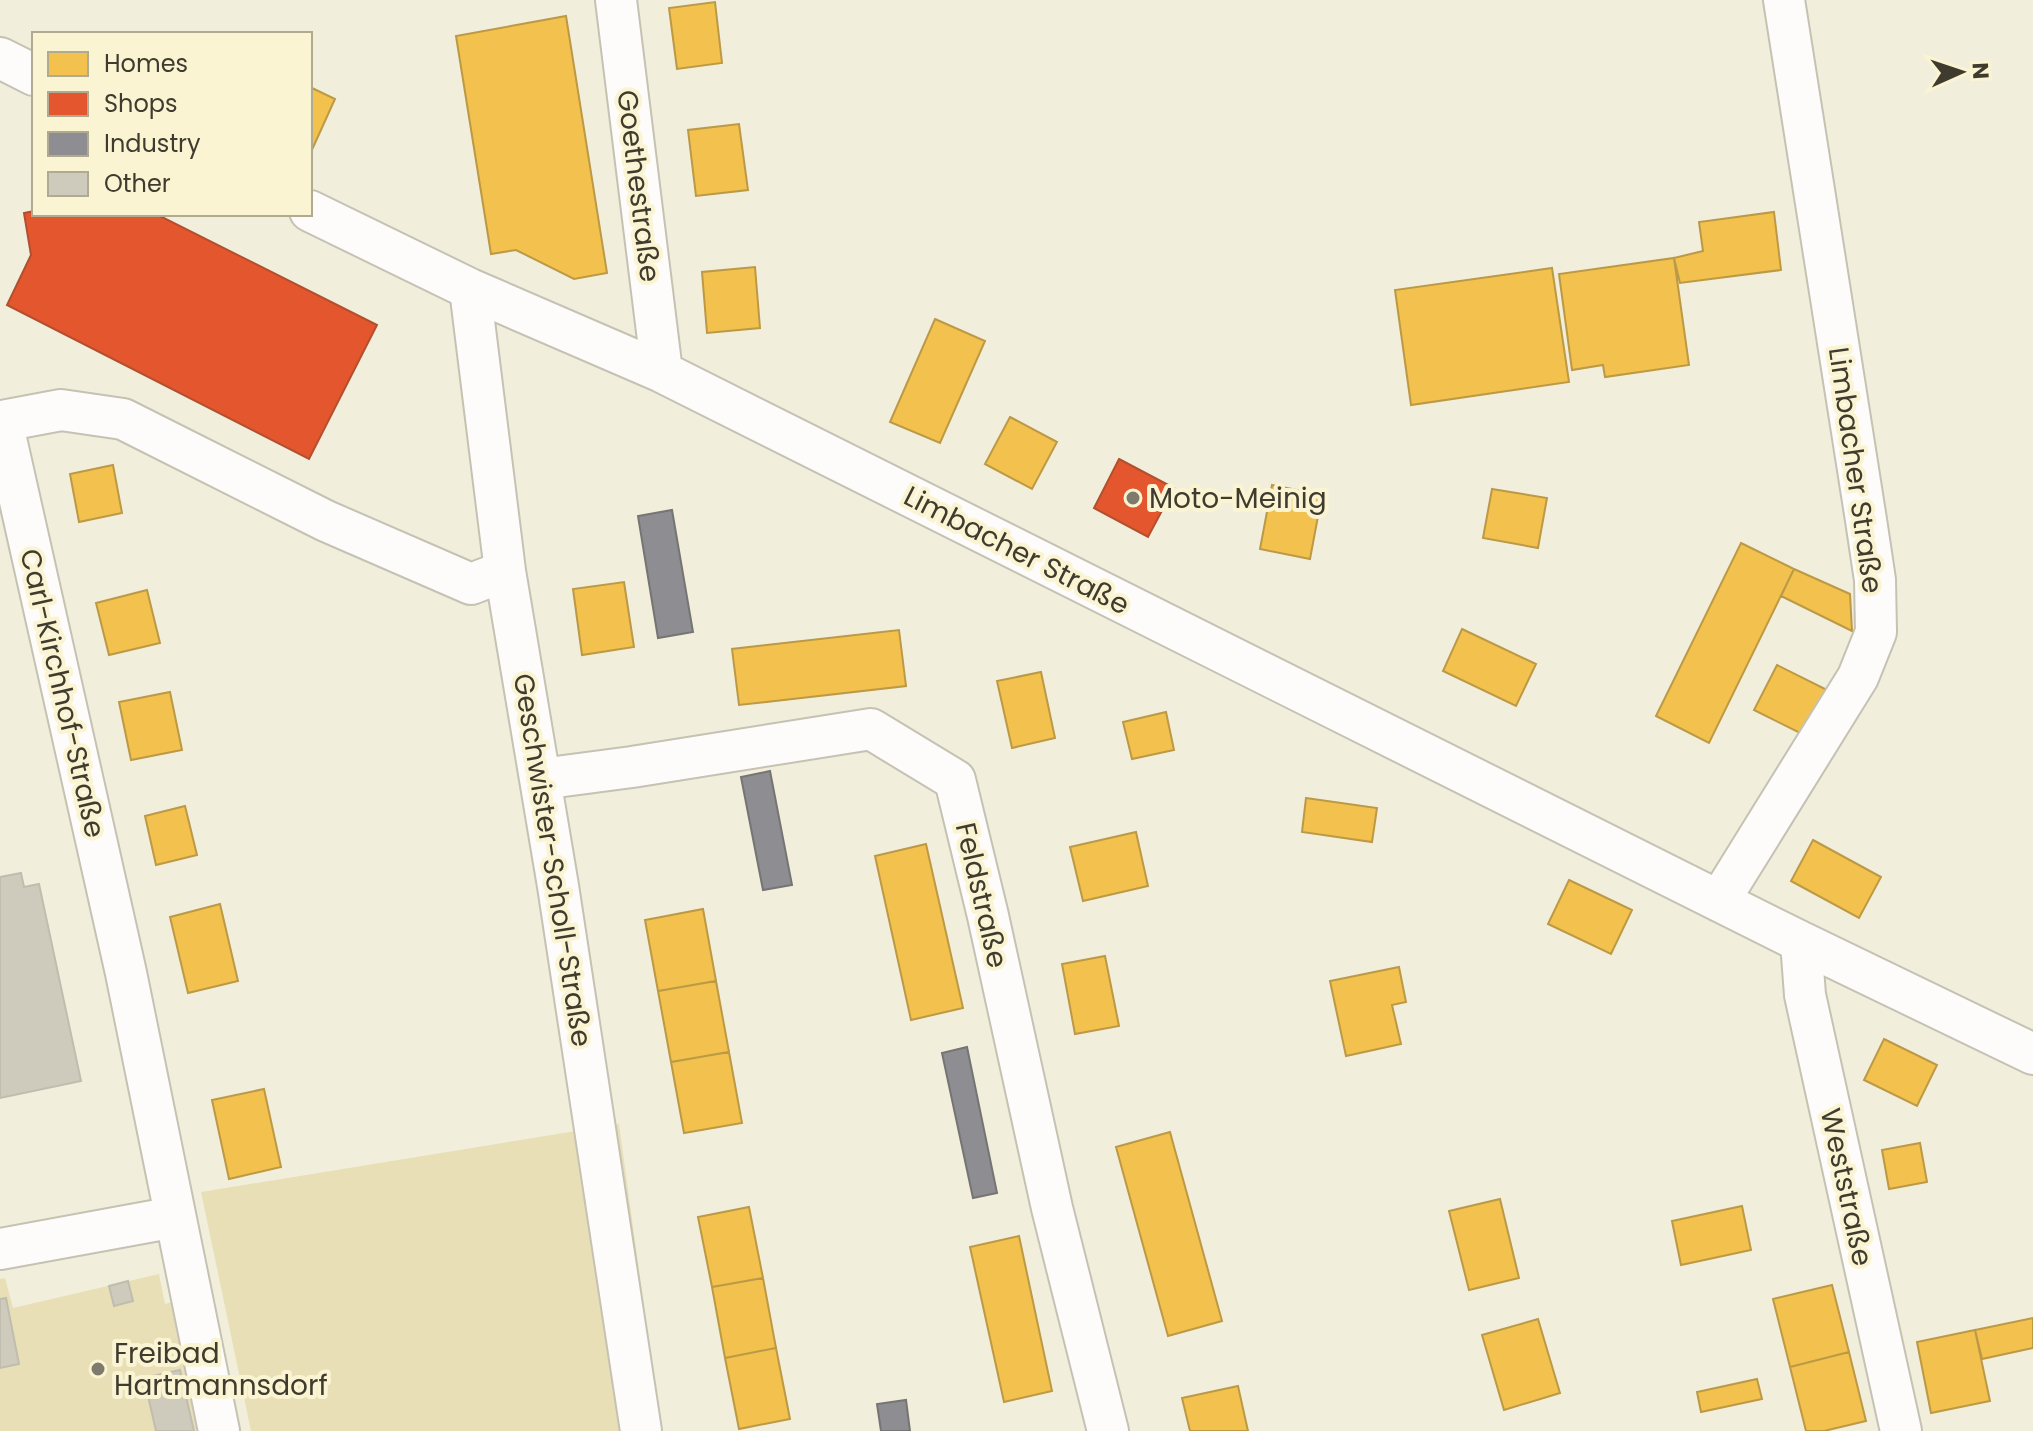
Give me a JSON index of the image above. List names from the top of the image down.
{
  "streets": {
    "street": [
      "Goethestraße",
      "Limbacher Straße",
      "Carl-Kirchhof-Straße",
      "Geschwister-Scholl-Straße",
      "Feldstraße",
      "Weststraße"
    ]
  },
  "crossings": [
    ["Goethestraße", "Limbacher Straße"],
    ["Limbacher Straße", "Geschwister-Scholl-Straße"],
    ["Limbacher Straße", "Weststraße"],
    ["Carl-Kirchhof-Straße", "Geschwister-Scholl-Straße"],
    ["Geschwister-Scholl-Straße", "Feldstraße"]
  ],
  "places": ["Moto-Meinig", "Freibad Hartmannsdorf"],
  "legend": [
    "Homes",
    "Shops",
    "Industry",
    "Other"
  ],
  "north": "right"
}
